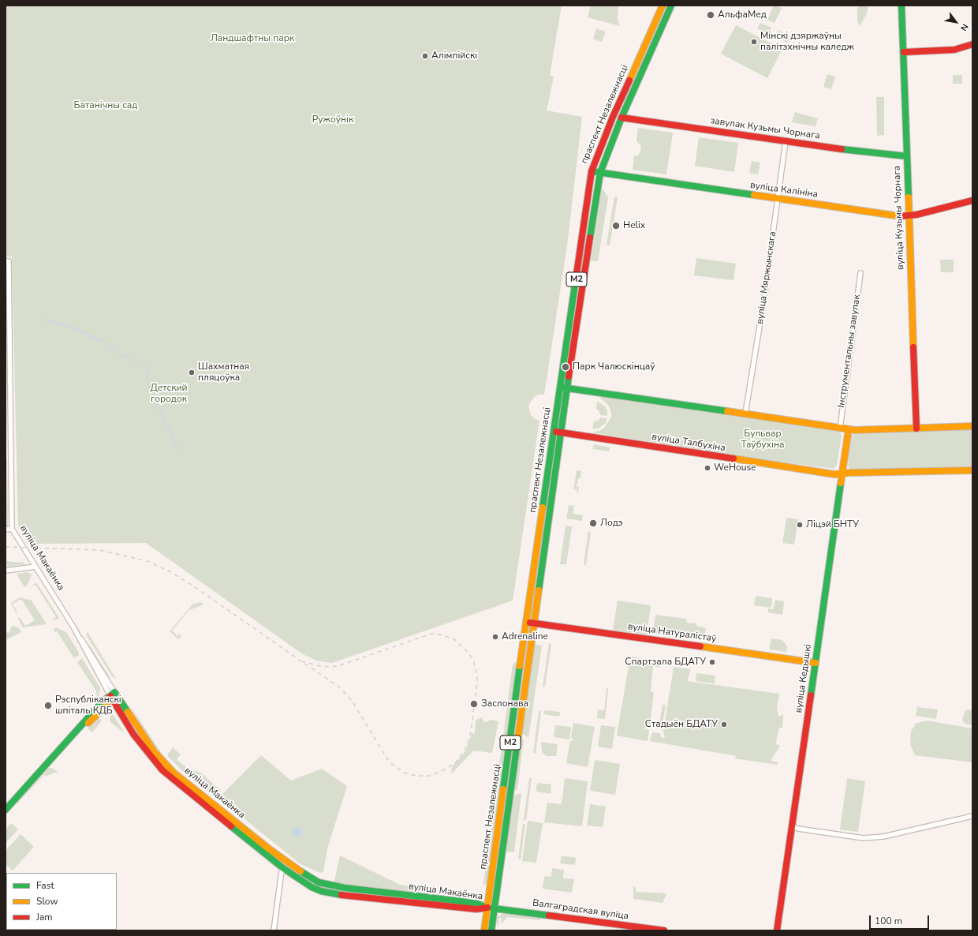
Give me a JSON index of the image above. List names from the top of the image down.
{
  "streets": {
    "main road": [
      "праспект Незалежнасці",
      "завулак Кузьмы Чорнага",
      "вуліца Калініна",
      "вуліца Кузьмы Чорнага",
      "М2",
      "вуліца Талбухіна",
      "вуліца Макаёнка",
      "вуліца Натуралістаў",
      "вуліца Кедышкі",
      "Валгаградская вуліца"
    ],
    "street": ["вуліца Мяржынскага", "Інструментальны завулак"]
  },
  "crossings": [
    ["праспект Незалежнасці", "завулак Кузьмы Чорнага"],
    ["праспект Незалежнасці", "вуліца Калініна"],
    ["праспект Незалежнасці", "вуліца Талбухіна"],
    ["праспект Незалежнасці", "вуліца Макаёнка"],
    ["праспект Незалежнасці", "вуліца Натуралістаў"],
    ["праспект Незалежнасці", "Валгаградская вуліца"],
    ["завулак Кузьмы Чорнага", "вуліца Кузьмы Чорнага"],
    ["завулак Кузьмы Чорнага", "вуліца Мяржынскага"],
    ["вуліца Калініна", "вуліца Кузьмы Чорнага"],
    ["вуліца Калініна", "вуліца Мяржынскага"],
    ["вуліца Талбухіна", "вуліца Кедышкі"],
    ["вуліца Макаёнка", "Валгаградская вуліца"],
    ["вуліца Натуралістаў", "вуліца Кедышкі"]
  ],
  "parks": [
    "Ландшафтны парк",
    "Батанічны сад",
    "Ружоўнік",
    "Детский городок",
    "Бульвар Таўбухіна"
  ],
  "places": [
    "АльфаМед",
    "Мінскі дзяржаўны палітэхнічны каледж",
    "Алімпійскі",
    "Helix",
    "Парк Чалюскінцаў",
    "Шахматная пляцоўка",
    "WeHouse",
    "Лодэ",
    "Ліцэй БНТУ",
    "Adrenaline",
    "Спартзала БДАТУ",
    "Заслонава",
    "Рэспубліканскі шпіталь КДБ",
    "Стадыён БДАТУ"
  ],
  "legend": ["Fast", "Slow", "Jam"],
  "scale_bar": "100 m",
  "north": "bottom right"
}
